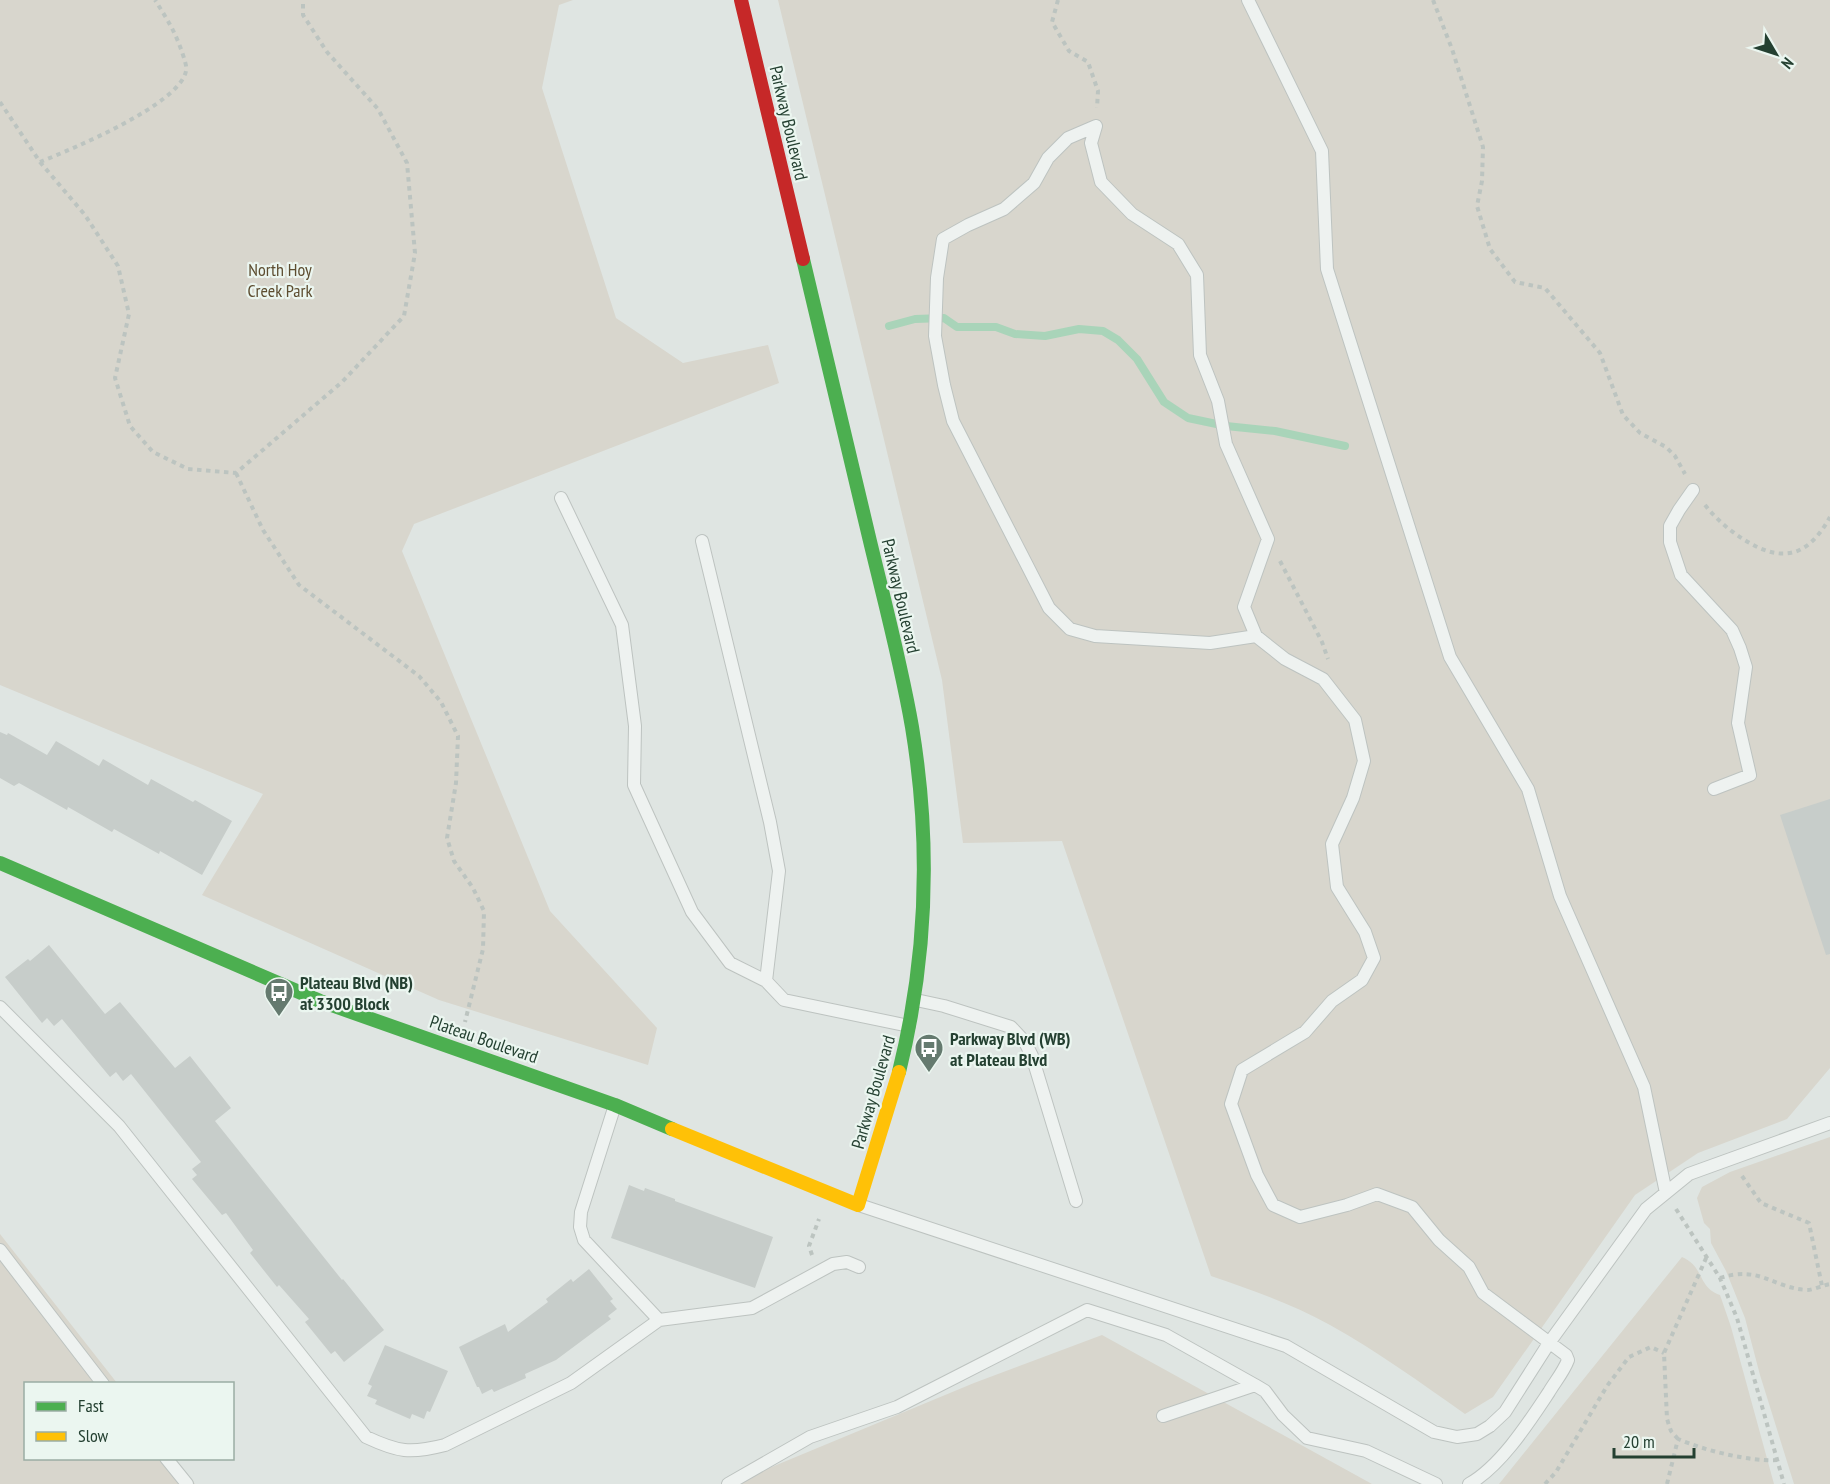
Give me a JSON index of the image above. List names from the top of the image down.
{
  "streets": {
    "street": ["Parkway Boulevard", "Plateau Boulevard"]
  },
  "crossings": [
    ["Parkway Boulevard", "Plateau Boulevard"]
  ],
  "parks": ["North Hoy Creek Park"],
  "places": {
    "bus stop": ["Plateau Blvd (NB) at 3300 Block", "Parkway Blvd (WB) at Plateau Blvd"]
  },
  "legend": ["Fast", "Slow"],
  "scale_bar": "20 m",
  "north": "bottom right"
}
